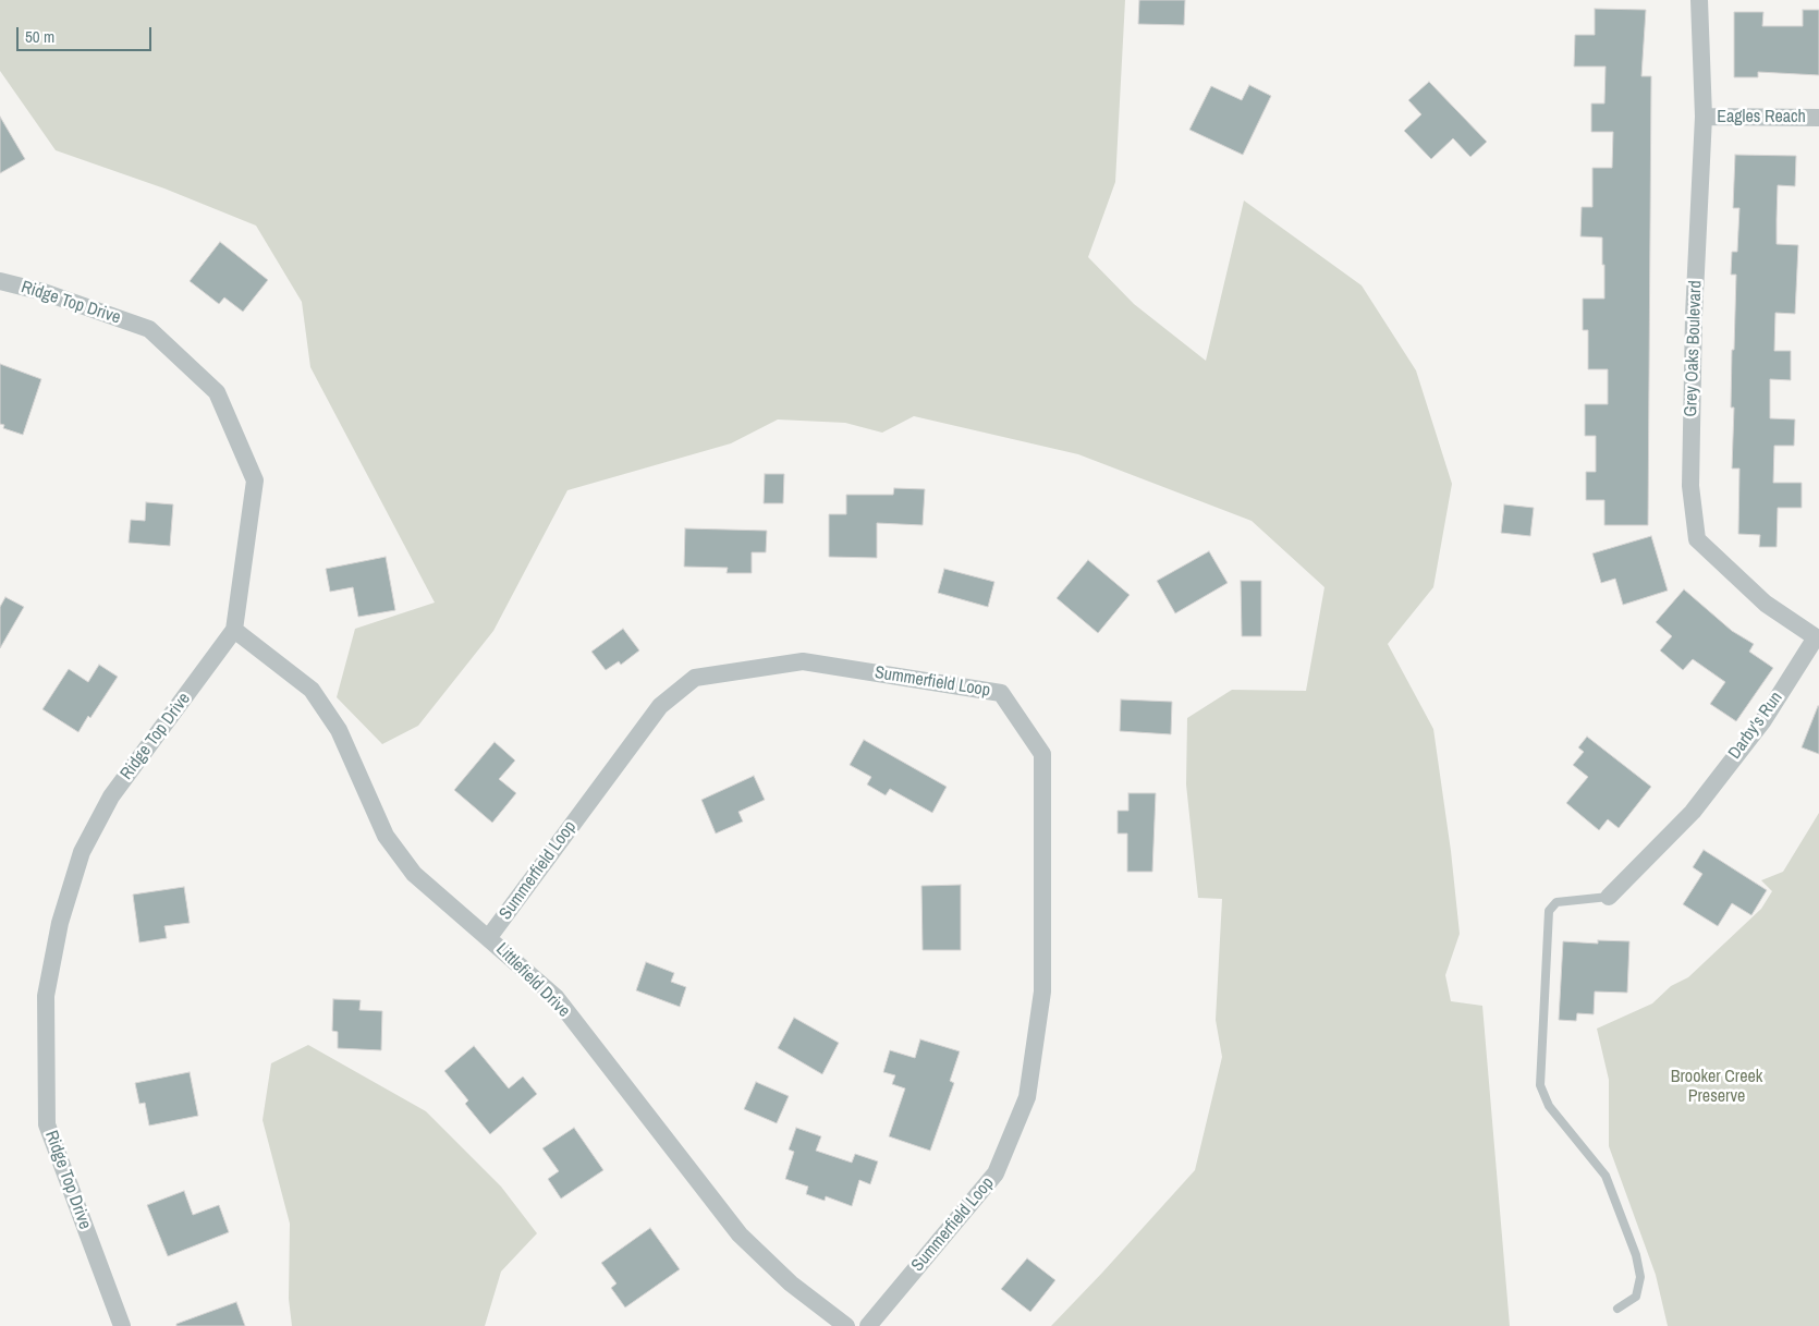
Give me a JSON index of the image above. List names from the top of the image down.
{
  "streets": {
    "street": [
      "Eagles Reach",
      "Ridge Top Drive",
      "Grey Oaks Boulevard",
      "Summerfield Loop",
      "Darby's Run",
      "Littlefield Drive"
    ]
  },
  "crossings": [
    ["Eagles Reach", "Grey Oaks Boulevard"],
    ["Ridge Top Drive", "Littlefield Drive"],
    ["Grey Oaks Boulevard", "Darby's Run"],
    ["Summerfield Loop", "Littlefield Drive"]
  ],
  "parks": ["Brooker Creek Preserve"],
  "scale_bar": "50 m"
}
